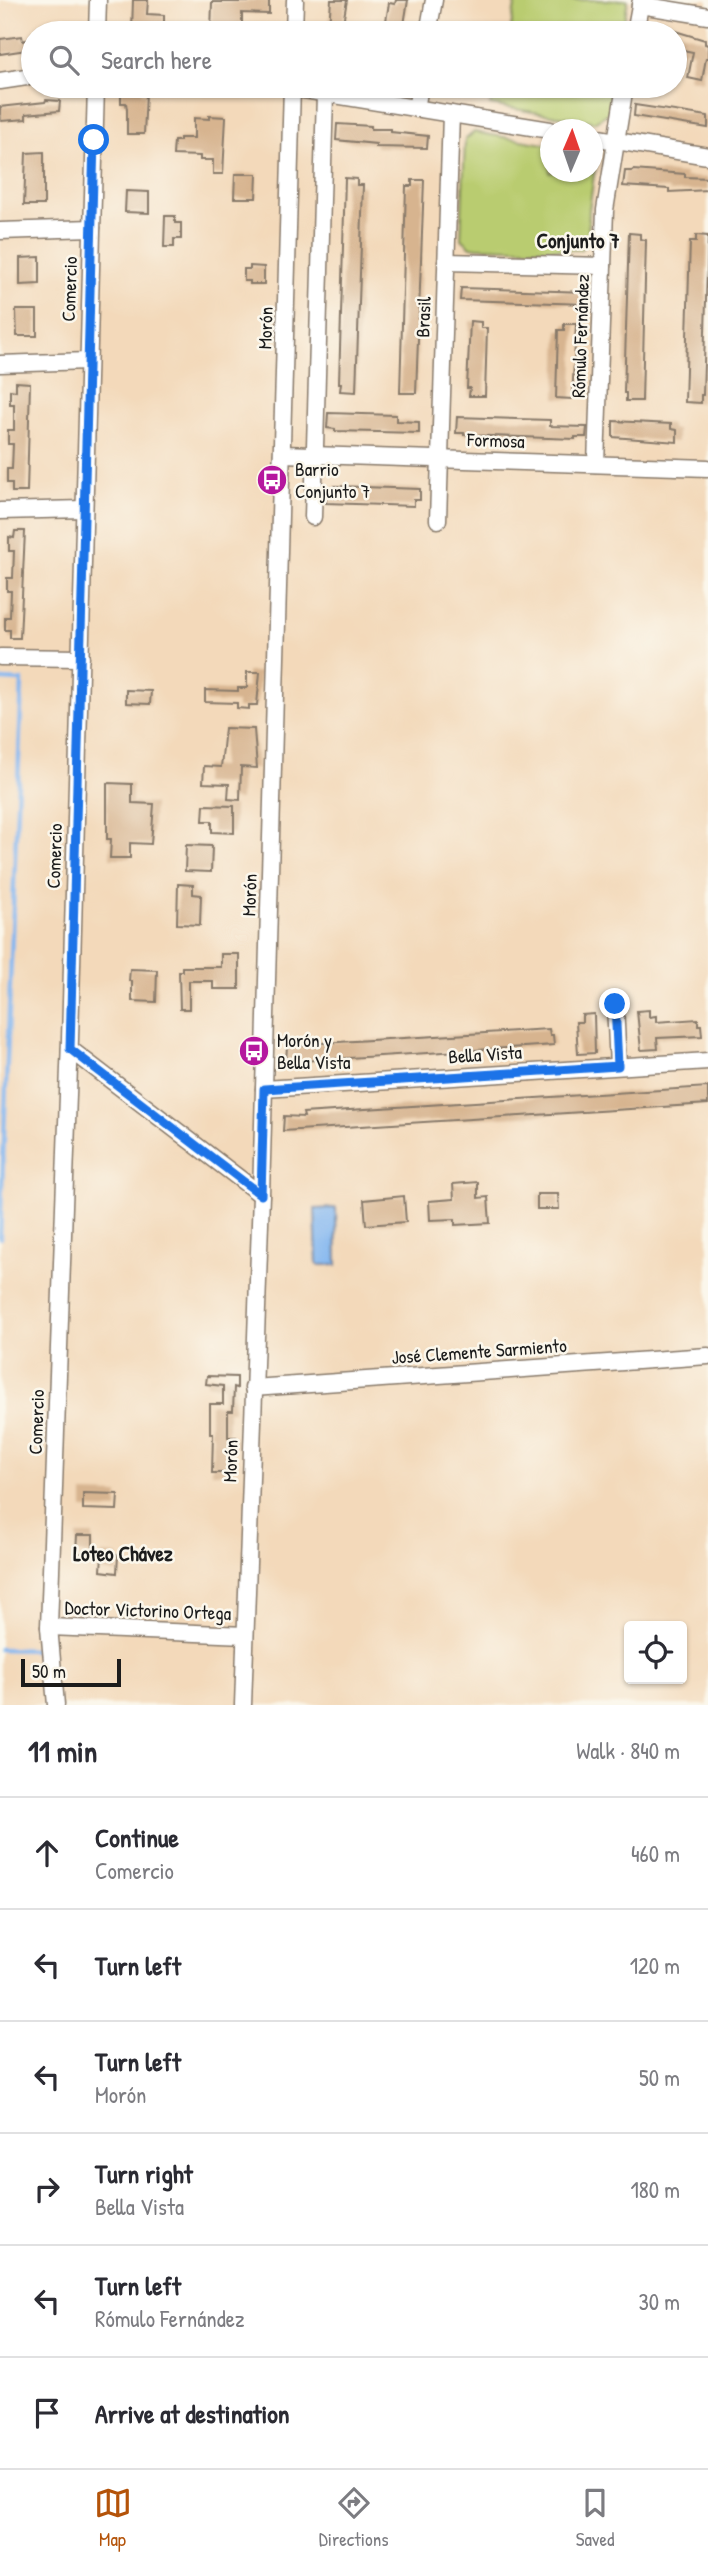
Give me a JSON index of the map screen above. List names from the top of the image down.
{
  "streets": {
    "street": [
      "Comercio",
      "Brasil",
      "Morón",
      "Rómulo Fernández",
      "Formosa",
      "Bella Vista",
      "José Clemente Sarmiento",
      "Doctor Victorino Ortega"
    ]
  },
  "crossings": [
    ["Comercio", "Doctor Victorino Ortega"],
    ["Brasil", "Formosa"],
    ["Morón", "Formosa"],
    ["Morón", "Bella Vista"],
    ["Morón", "José Clemente Sarmiento"],
    ["Morón", "Doctor Victorino Ortega"],
    ["Rómulo Fernández", "Formosa"]
  ],
  "districts": ["Conjunto 7", "Loteo Chávez"],
  "places": {
    "bus stop": ["Barrio Conjunto 7", "Morón y Bella Vista"]
  },
  "scale_bar": "50 m",
  "north": "top",
  "page": {
    "search": "Search here",
    "scale": "50 m",
    "heading": ["11 min", "Walk · 840 m"],
    "list": [
      ["Continue", "Comercio", "460 m"],
      ["Turn left", "120 m"],
      ["Turn left", "Morón", "50 m"],
      ["Turn right", "Bella Vista", "180 m"],
      ["Turn left", "Rómulo Fernández", "30 m"],
      "Arrive at destination"
    ],
    "nav": ["Map", "Directions", "Saved"]
  }
}
